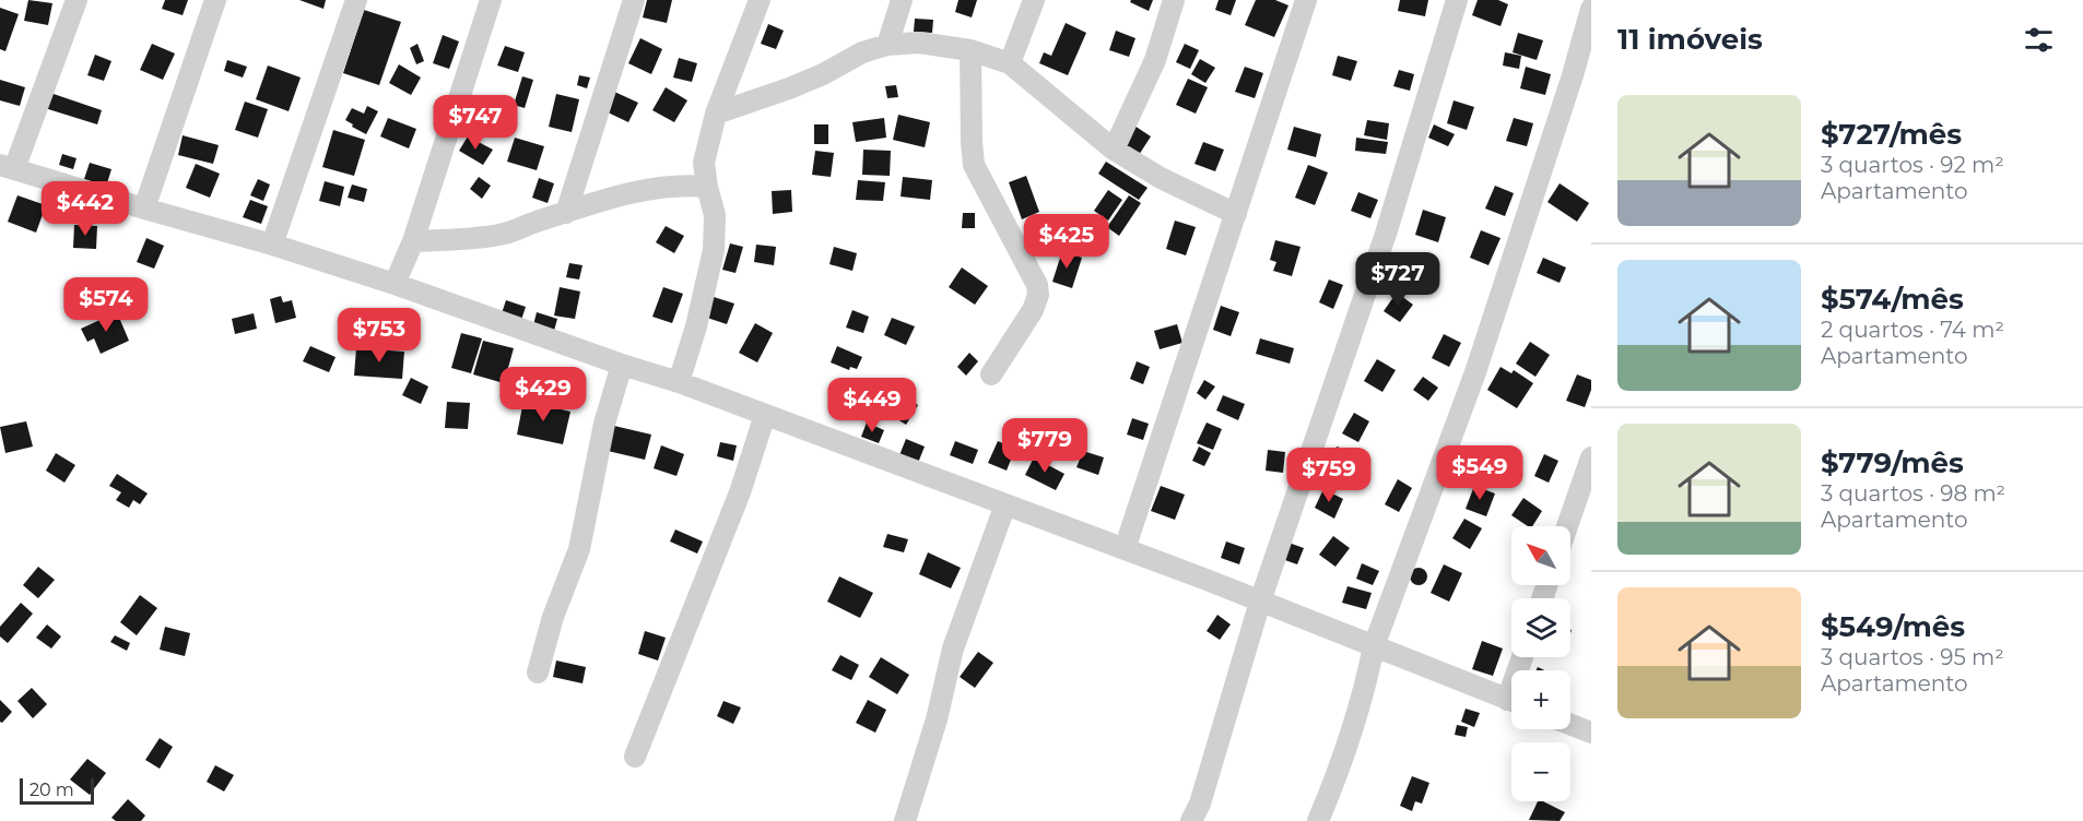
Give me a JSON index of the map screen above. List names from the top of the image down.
{
  "scale_bar": "20 m",
  "north": "top left",
  "page": {
    "heading": "11 imóveis",
    "list": [
      {
        "name": "$727/mês",
        "note": "3 quartos · 92 m² · Apartamento"
      },
      {
        "name": "$574/mês",
        "note": "2 quartos · 74 m² · Apartamento"
      },
      {
        "name": "$779/mês",
        "note": "3 quartos · 98 m² · Apartamento"
      },
      {
        "name": "$549/mês",
        "note": "3 quartos · 95 m² · Apartamento"
      }
    ],
    "price": [
      "$747",
      "$442",
      "$425",
      "$727",
      "$574",
      "$753",
      "$429",
      "$449",
      "$779",
      "$549",
      "$759"
    ],
    "map_buttons": ["+", "−"],
    "scale": "20 m"
  }
}
